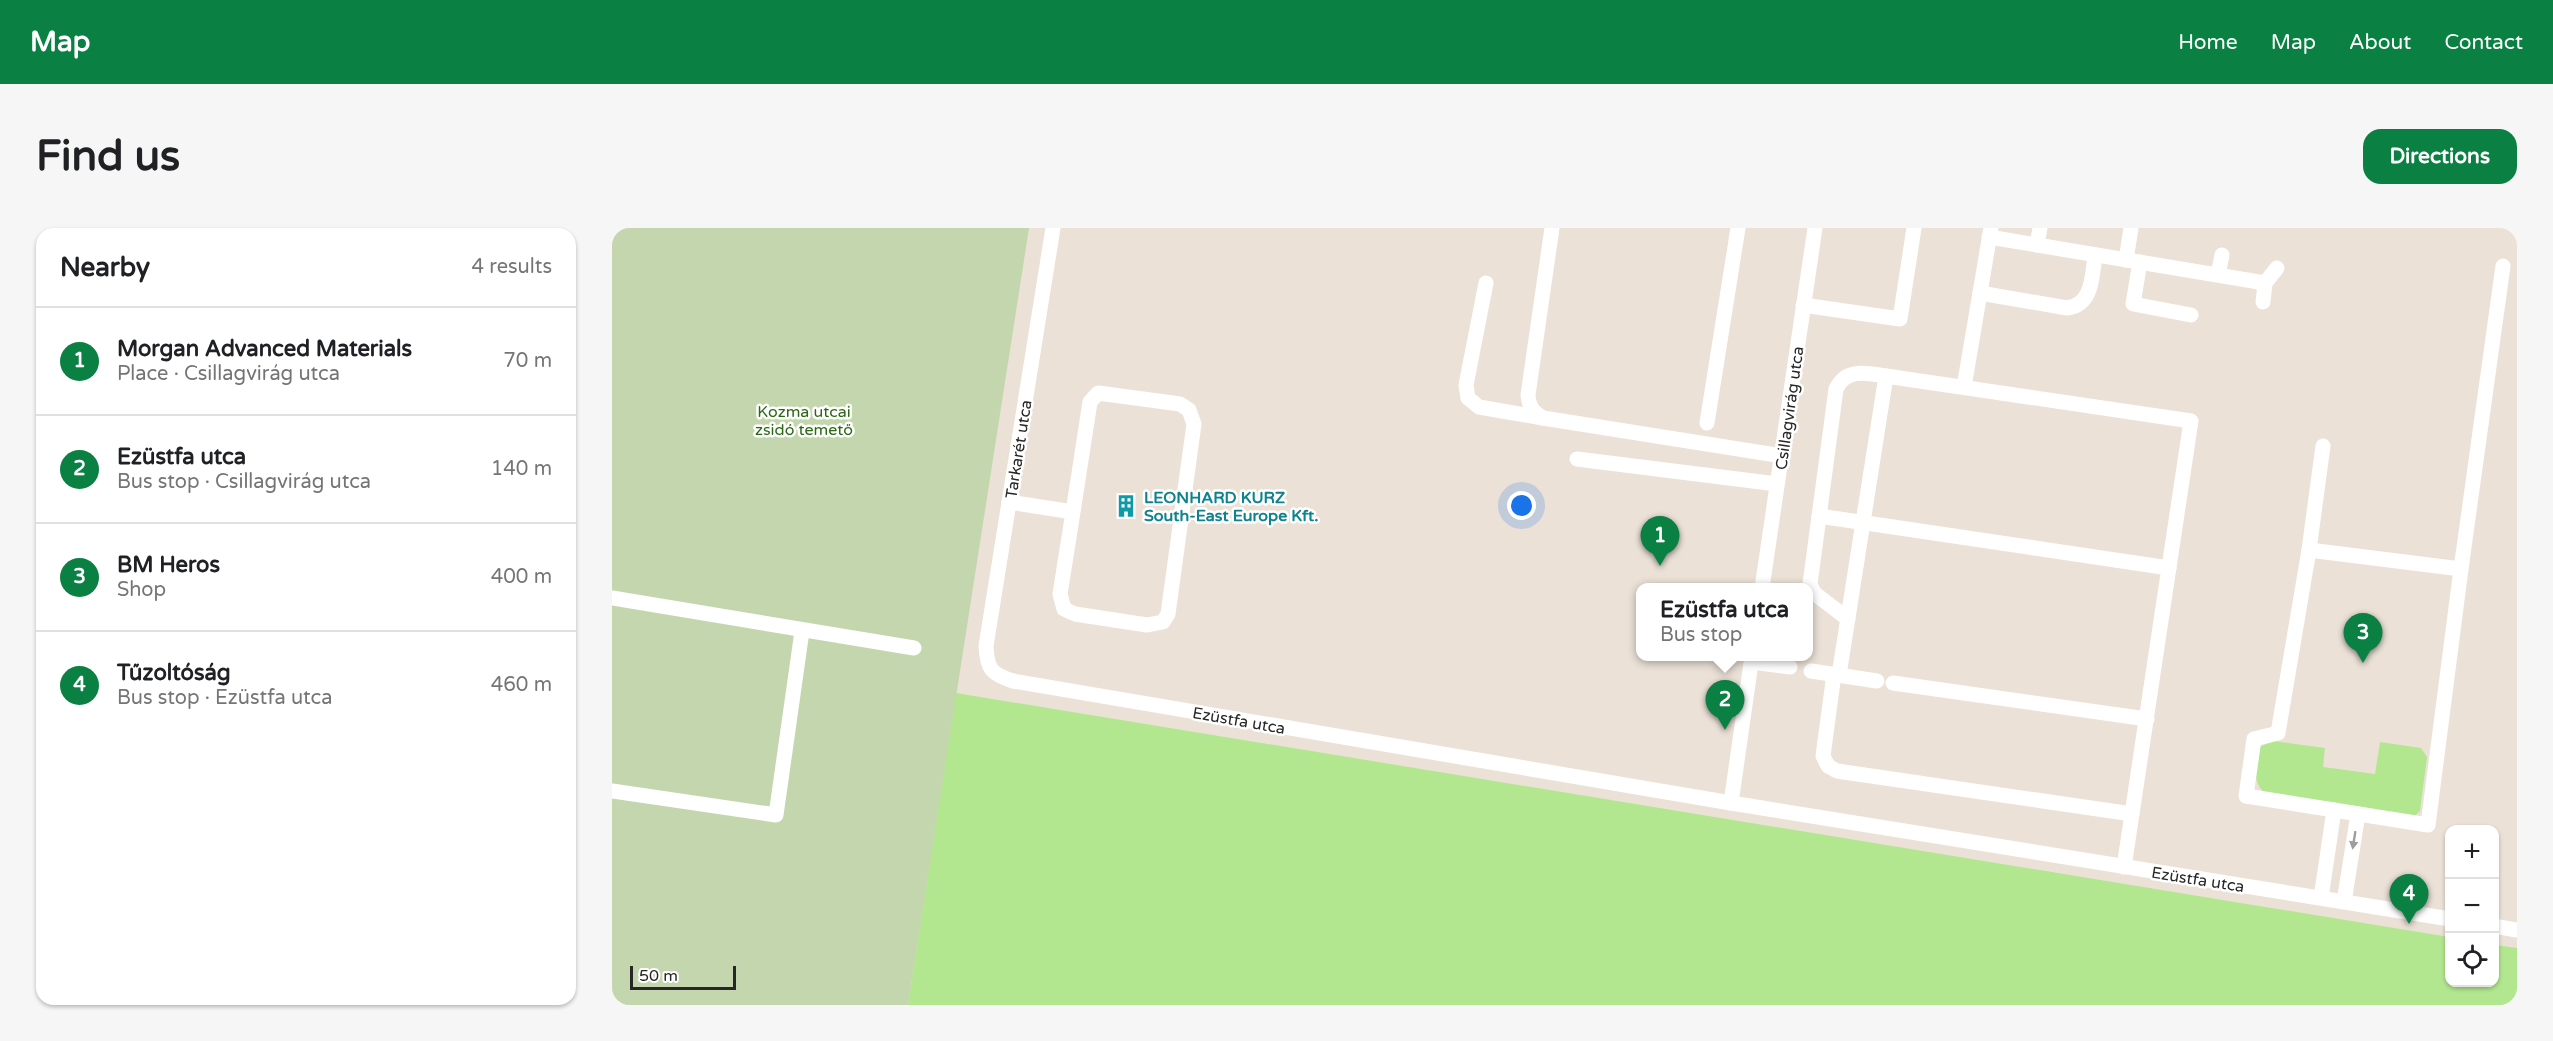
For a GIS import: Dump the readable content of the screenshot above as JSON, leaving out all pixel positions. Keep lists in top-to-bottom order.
{
  "streets": {
    "street": ["Csillagvirág utca", "Tarkarét utca", "Ezüstfa utca"]
  },
  "crossings": [
    ["Tarkarét utca", "Ezüstfa utca"]
  ],
  "parks": ["Kozma utcai zsidó temető"],
  "places": {
    "building": ["LEONHARD KURZ South-East Europe Kft."]
  },
  "scale_bar": "50 m",
  "page": {
    "header": "Map",
    "nav": [
      "Home",
      "Map",
      "About",
      "Contact"
    ],
    "buttons": "Directions",
    "title": "Find us",
    "heading": ["Nearby", "4 results"],
    "list": [
      {
        "mark": "1",
        "name": "Morgan Advanced Materials",
        "note": "Place · Csillagvirág utca",
        "value": "70 m"
      },
      {
        "mark": "2",
        "name": "Ezüstfa utca",
        "note": "Bus stop · Csillagvirág utca",
        "value": "140 m"
      },
      {
        "mark": "3",
        "name": "BM Heros",
        "note": "Shop",
        "value": "400 m"
      },
      {
        "mark": "4",
        "name": "Tűzoltóság",
        "note": "Bus stop · Ezüstfa utca",
        "value": "460 m"
      }
    ],
    "pins": [
      "1",
      "3",
      "2",
      "4"
    ],
    "popup": ["Ezüstfa utca", "Bus stop"],
    "map_buttons": ["+", "−"],
    "scale": "50 m"
  }
}
